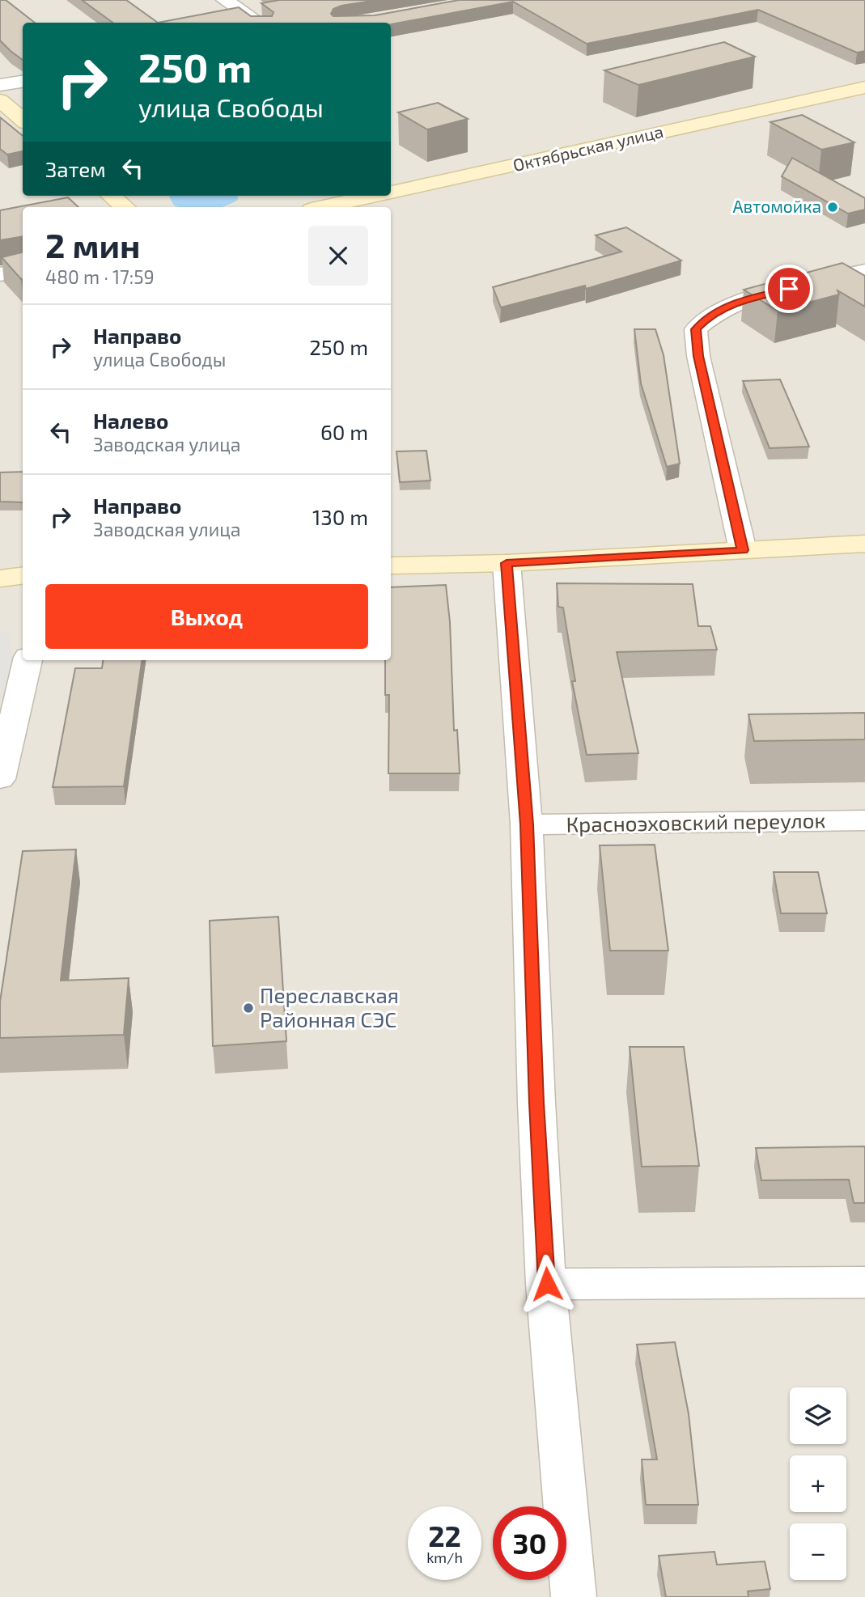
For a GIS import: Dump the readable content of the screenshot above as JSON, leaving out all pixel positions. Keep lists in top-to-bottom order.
{
  "streets": {
    "street": ["Октябрьская улица", "Красноэховский переулок"]
  },
  "places": ["Автомойка", "Переславская Районная СЭС"],
  "page": {
    "turn": ["250 m", "улица Свободы"],
    "then": "Затем",
    "heading": ["2 мин", "480 m · 17:59"],
    "list": [
      {
        "name": "Направо",
        "note": "улица Свободы",
        "value": "250 m"
      },
      {
        "name": "Налево",
        "note": "Заводская улица",
        "value": "60 m"
      },
      {
        "name": "Направо",
        "note": "Заводская улица",
        "value": "130 m"
      }
    ],
    "buttons": "Выход",
    "map_buttons": ["+", "−"],
    "speed": "22 km/h",
    "limit": "30"
  }
}
